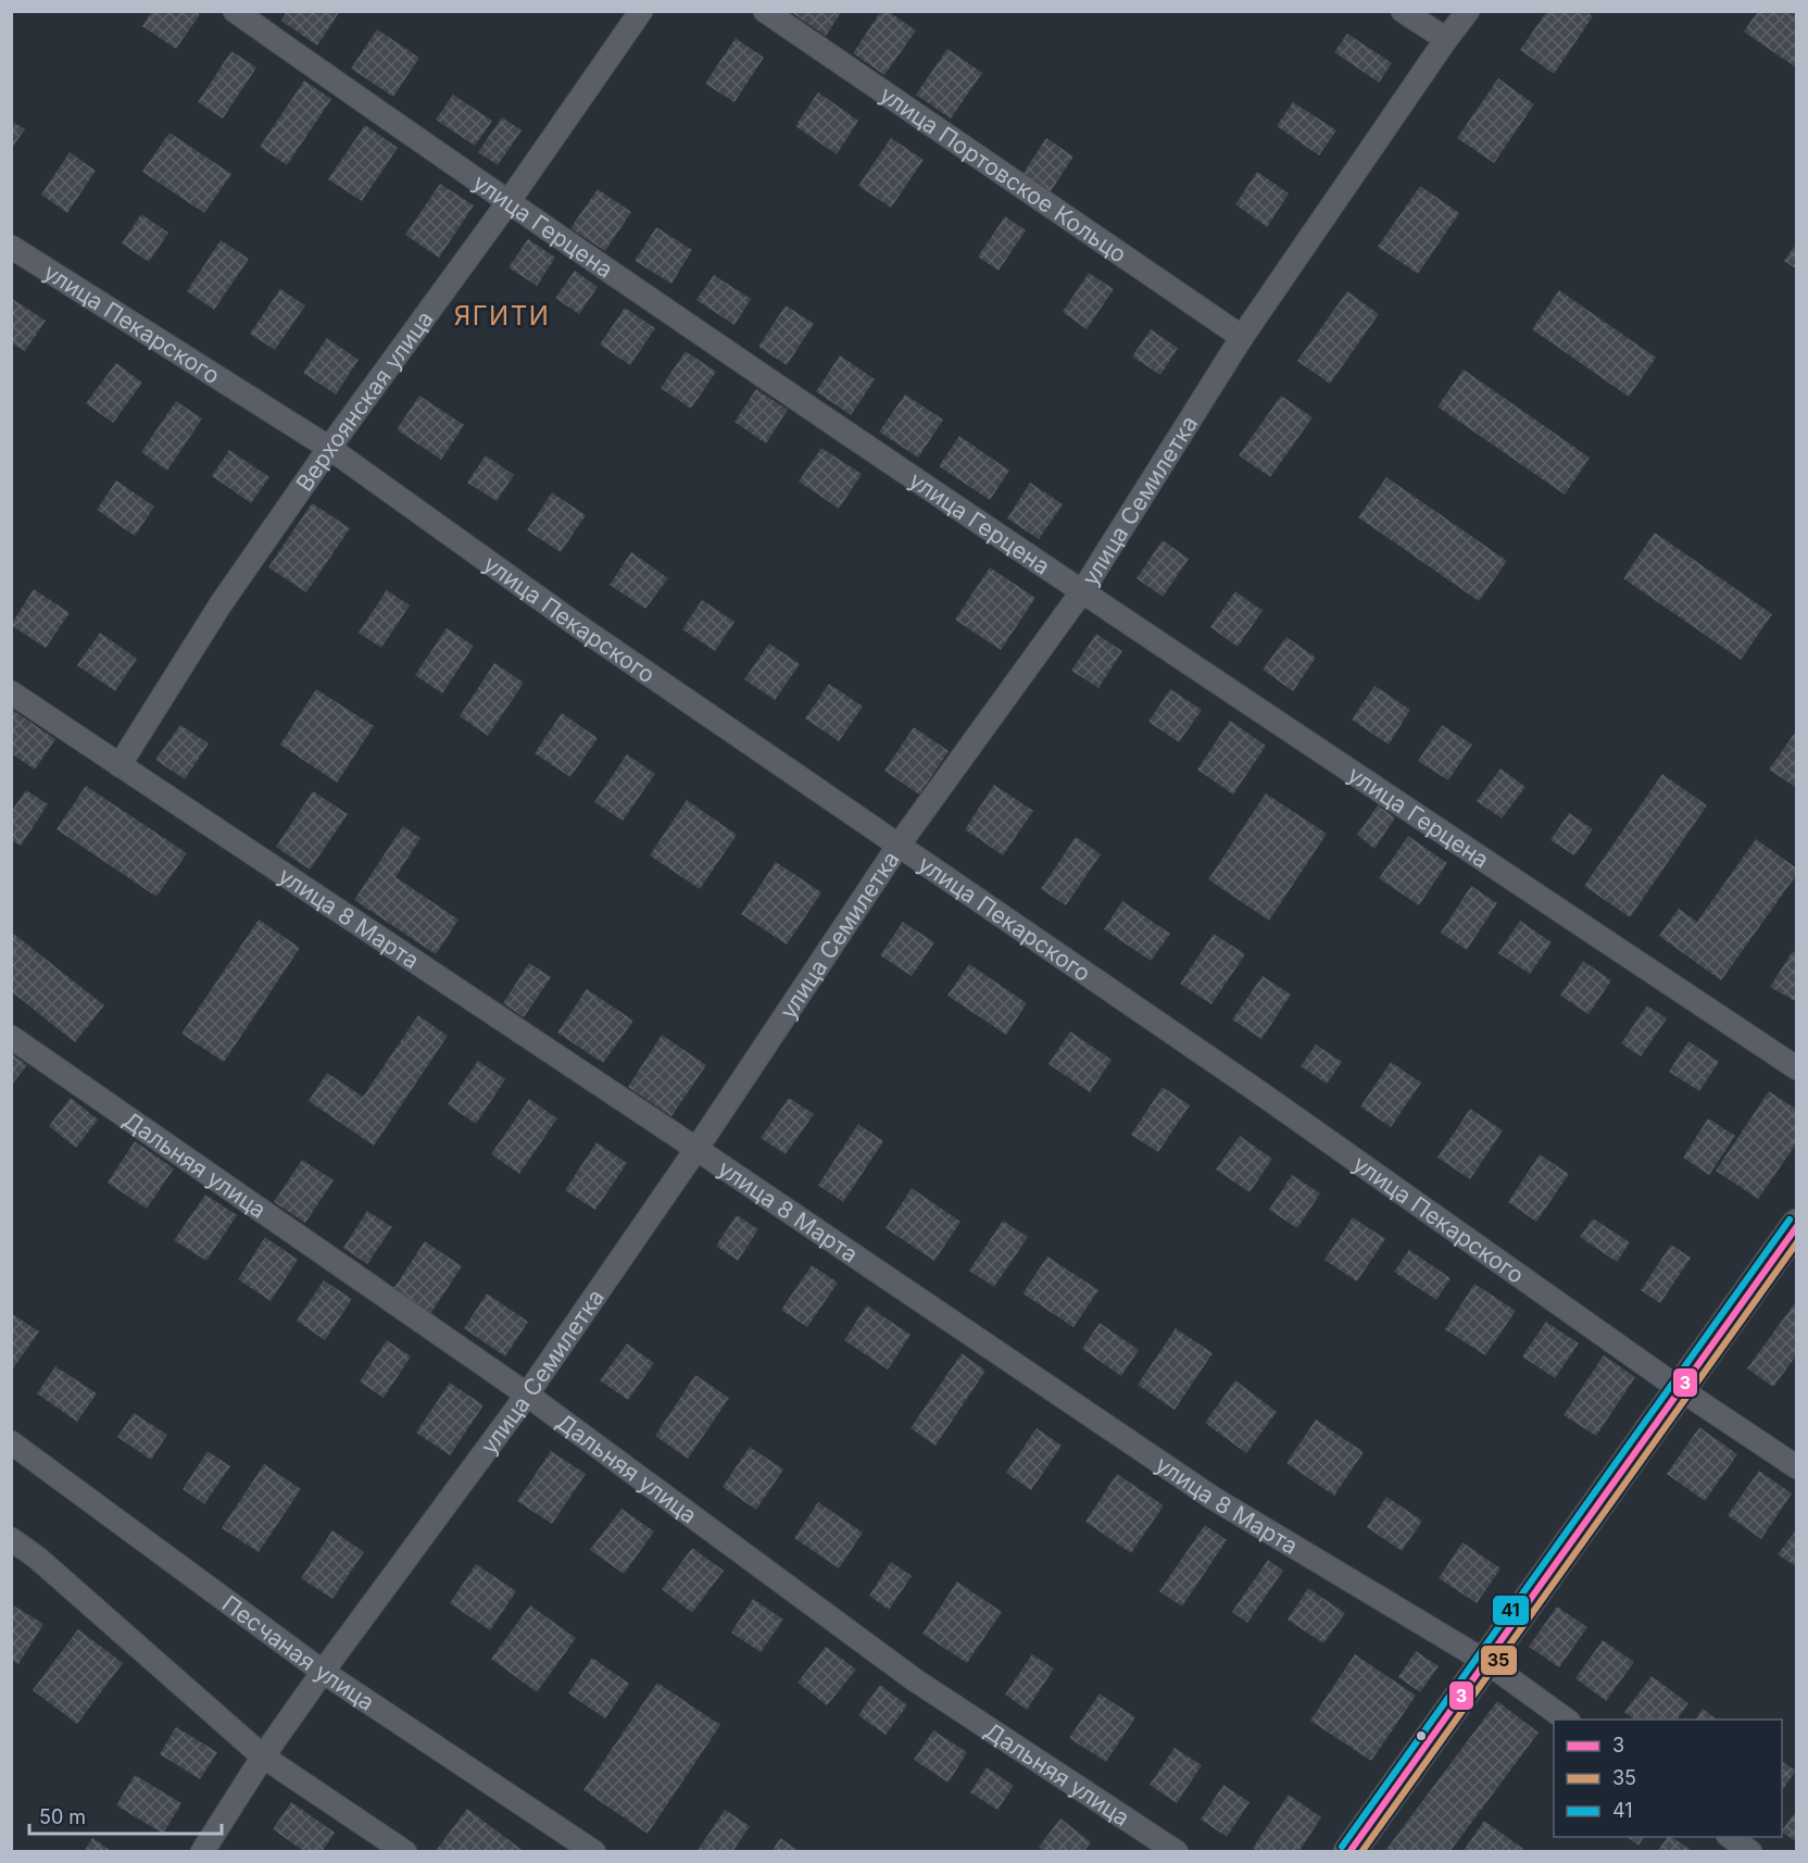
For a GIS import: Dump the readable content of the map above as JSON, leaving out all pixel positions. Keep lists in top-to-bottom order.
{
  "streets": {
    "street": [
      "улица Портовское Кольцо",
      "улица Герцена",
      "улица Пекарского",
      "Верхоянская улица",
      "улица Семилетка",
      "улица 8 Марта",
      "Дальняя улица",
      "Песчаная улица"
    ]
  },
  "crossings": [
    ["улица Портовское Кольцо", "улица Семилетка"],
    ["улица Герцена", "Верхоянская улица"],
    ["улица Герцена", "улица Семилетка"],
    ["улица Пекарского", "Верхоянская улица"],
    ["улица Пекарского", "улица Семилетка"],
    ["Верхоянская улица", "улица 8 Марта"],
    ["улица Семилетка", "улица 8 Марта"],
    ["улица Семилетка", "Дальняя улица"],
    ["улица Семилетка", "Песчаная улица"]
  ],
  "districts": ["ЯГИТИ"],
  "lines": ["transit line 41", "transit line 3", "transit line 35"],
  "legend": ["3", "35", "41"],
  "scale_bar": "50 m"
}
